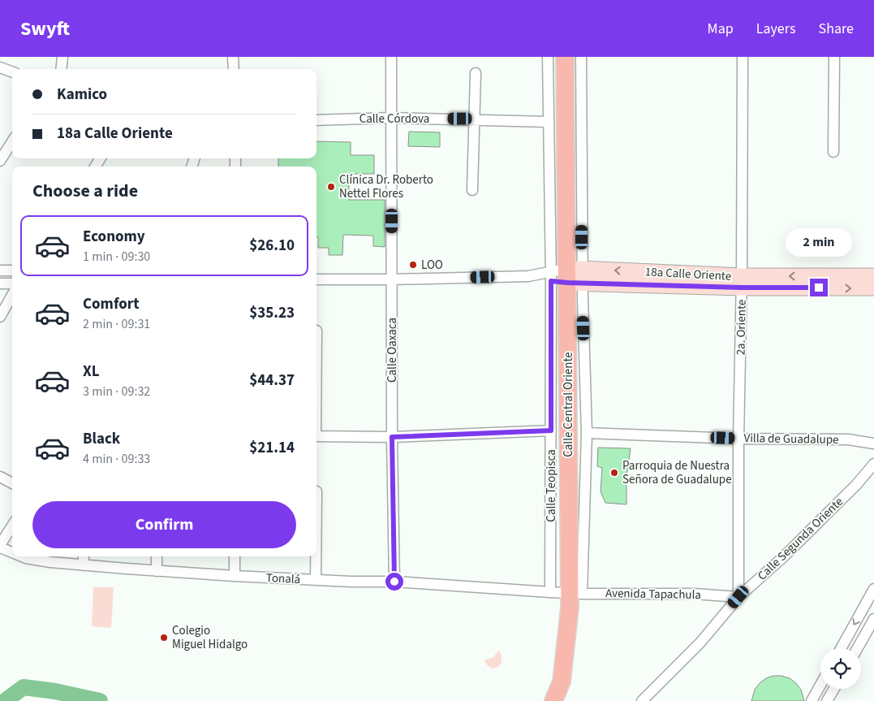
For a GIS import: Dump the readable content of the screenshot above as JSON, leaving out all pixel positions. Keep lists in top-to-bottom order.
{
  "streets": {
    "main road": ["18a Calle Oriente", "Calle Central Oriente"],
    "street": [
      "Calle Córdova",
      "2a. Oriente",
      "Calle Oaxaca",
      "Villa de Guadalupe",
      "Calle Teopisca",
      "Calle Segunda Oriente",
      "Tonalá",
      "Avenida Tapachula"
    ]
  },
  "crossings": [
    ["Calle Córdova", "Calle Oaxaca"],
    ["18a Calle Oriente", "2a. Oriente"],
    ["18a Calle Oriente", "Calle Central Oriente"],
    ["18a Calle Oriente", "Calle Teopisca"],
    ["2a. Oriente", "Villa de Guadalupe"],
    ["2a. Oriente", "Calle Segunda Oriente"],
    ["2a. Oriente", "Avenida Tapachula"],
    ["Calle Oaxaca", "Tonalá"],
    ["Calle Central Oriente", "Calle Teopisca"],
    ["Calle Central Oriente", "Tonalá"],
    ["Calle Central Oriente", "Avenida Tapachula"],
    ["Calle Teopisca", "Tonalá"],
    ["Calle Segunda Oriente", "Avenida Tapachula"],
    ["Tonalá", "Avenida Tapachula"]
  ],
  "places": [
    "Clínica Dr. Roberto Nettel Flores",
    "LOO",
    "Parroquia de Nuestra Señora de Guadalupe",
    "Colegio Miguel Hidalgo"
  ],
  "page": {
    "header": "Swyft",
    "nav": ["Map", "Layers", "Share"],
    "banner": ["Kamico", "18a Calle Oriente"],
    "heading": "Choose a ride",
    "list": [
      {
        "name": "Economy",
        "note": "1 min · 09:30",
        "value": "$26.10"
      },
      {
        "name": "Comfort",
        "note": "2 min · 09:31",
        "value": "$35.23"
      },
      {
        "name": "XL",
        "note": "3 min · 09:32",
        "value": "$44.37"
      },
      {
        "name": "Black",
        "note": "4 min · 09:33",
        "value": "$21.14"
      }
    ],
    "bubble": "2 min",
    "buttons": "Confirm"
  }
}
